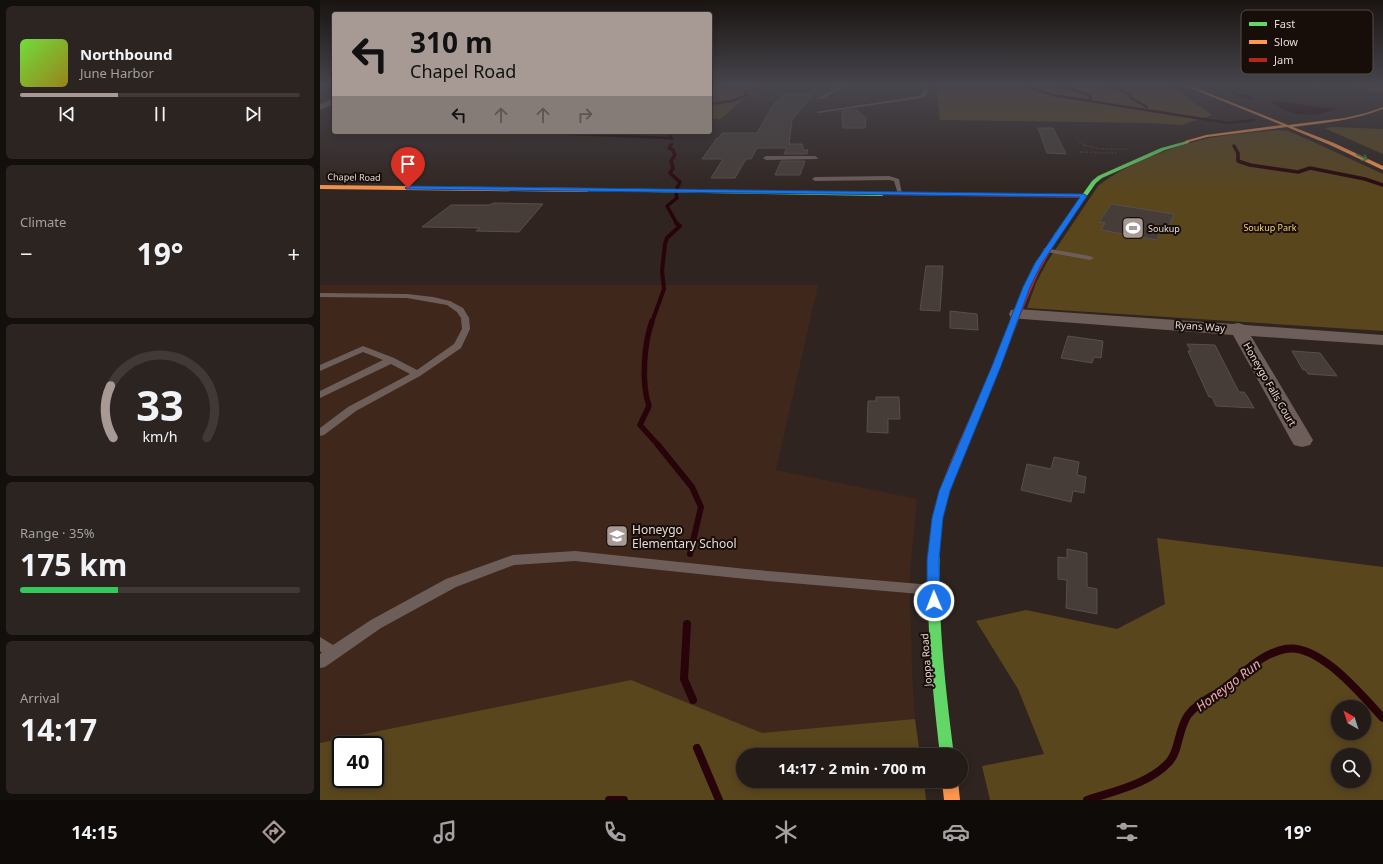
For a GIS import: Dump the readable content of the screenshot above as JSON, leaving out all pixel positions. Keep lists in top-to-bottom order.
{
  "streets": {
    "street": [
      "Chapel Road",
      "Ryans Way",
      "Honeygo Falls Court",
      "Joppa Road"
    ]
  },
  "crossings": [
    ["Chapel Road", "Joppa Road"],
    ["Ryans Way", "Honeygo Falls Court"],
    ["Ryans Way", "Joppa Road"]
  ],
  "water": ["Honeygo Run"],
  "parks": ["Soukup Park"],
  "places": {
    "sports": ["Soukup"],
    "school or university": ["Honeygo Elementary School"]
  },
  "legend": ["Fast", "Slow", "Jam"],
  "north": "top left",
  "page": {
    "turn": ["310 m", "Chapel Road"],
    "song": ["Northbound", "June Harbor"],
    "tile": [
      "Climate",
      ["Range · 35%", "175 km"],
      ["Arrival", "14:17"]
    ],
    "heat": ["−", "19°", "+"],
    "limit": "40",
    "trip": "14:17 · 2 min · 700 m",
    "tabs": ["14:15", "19°"],
    "gauge": ["33", "km/h"]
  }
}
